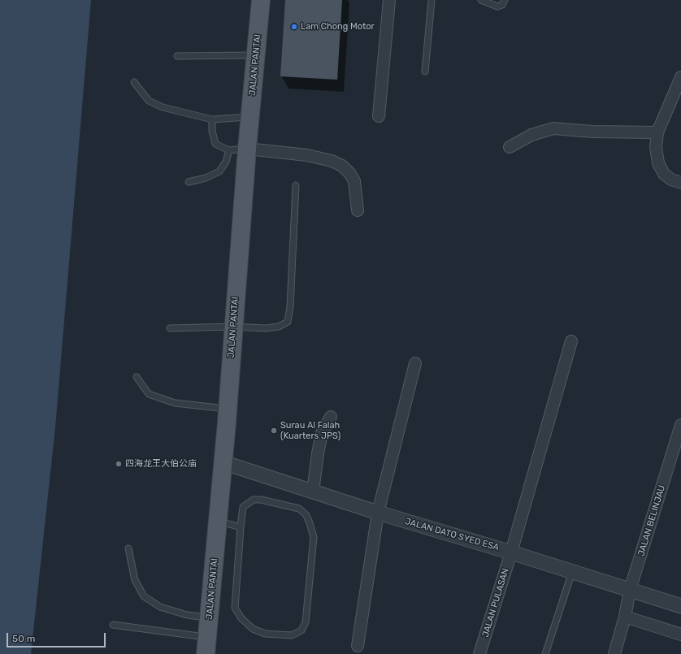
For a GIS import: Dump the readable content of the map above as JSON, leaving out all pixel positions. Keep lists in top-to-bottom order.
{
  "streets": {
    "main road": ["JALAN PANTAI"],
    "street": ["JALAN BELINJAU", "JALAN DATO SYED ESA", "JALAN PULASAN"]
  },
  "crossings": [
    ["JALAN PANTAI", "JALAN DATO SYED ESA"],
    ["JALAN BELINJAU", "JALAN DATO SYED ESA"],
    ["JALAN DATO SYED ESA", "JALAN PULASAN"]
  ],
  "places": ["Lam Chong Motor", "Surau Al Falah (Kuarters JPS)", "四海龙王大伯公庙"],
  "scale_bar": "50 m"
}
